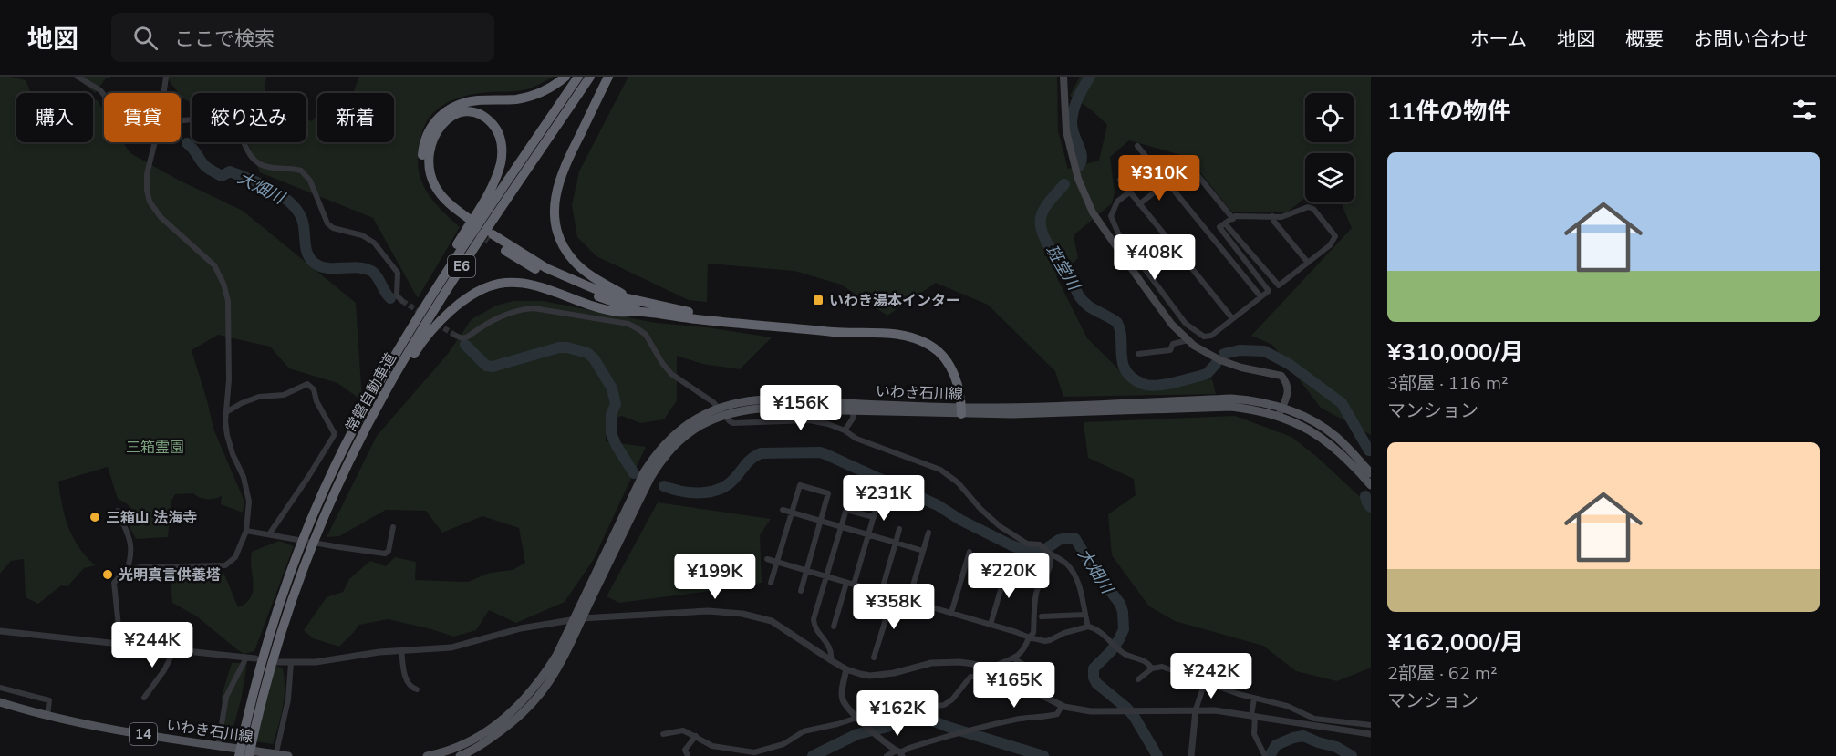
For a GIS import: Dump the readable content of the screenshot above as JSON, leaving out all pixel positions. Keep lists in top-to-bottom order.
{
  "streets": {
    "highway": ["E6", "常磐自動車道"],
    "main road": ["いわき石川線", "14"]
  },
  "water": ["大畑川", "斑堂川"],
  "parks": ["三箱霊園"],
  "places": {
    "transit": ["いわき湯本インター"],
    "other": ["三箱山 法海寺", "光明真言供養塔"]
  },
  "page": {
    "header": "地図",
    "search": "ここで検索",
    "nav": [
      "ホーム",
      "地図",
      "概要",
      "お問い合わせ"
    ],
    "heading": "11件の物件",
    "chip": [
      "購入",
      "賃貸",
      "絞り込み",
      "新着"
    ],
    "list": [
      {
        "name": "¥310,000/月",
        "note": "3部屋 · 116 m² · マンション"
      },
      {
        "name": "¥162,000/月",
        "note": "2部屋 · 62 m² · マンション"
      }
    ],
    "price": [
      "¥310K",
      "¥408K",
      "¥156K",
      "¥231K",
      "¥220K",
      "¥199K",
      "¥358K",
      "¥244K",
      "¥242K",
      "¥165K",
      "¥162K"
    ]
  }
}
